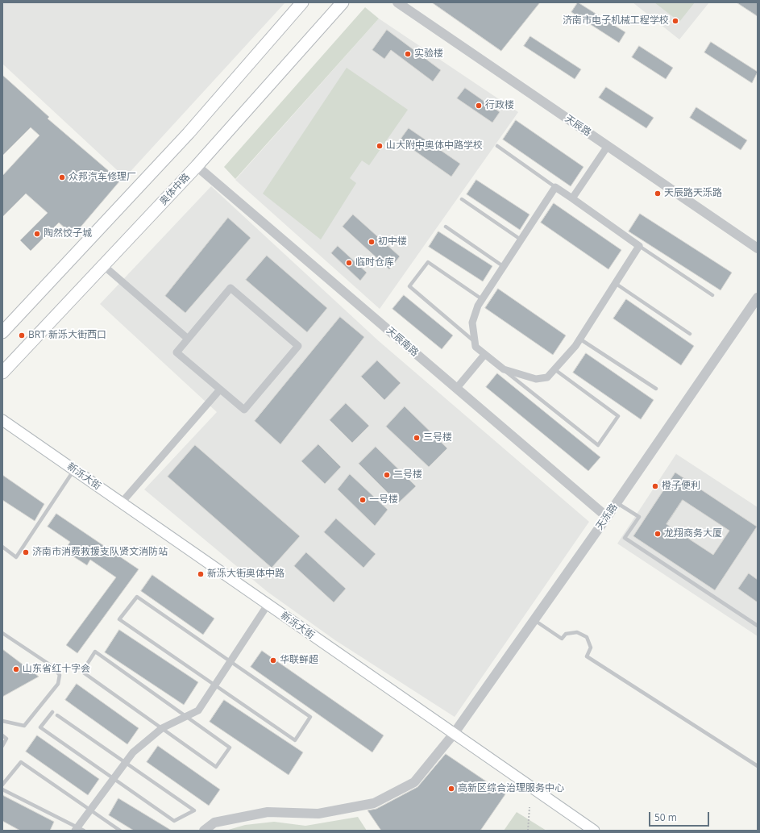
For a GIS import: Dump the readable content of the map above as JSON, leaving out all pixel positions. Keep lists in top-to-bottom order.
{
  "streets": {
    "main road": ["奥体中路", "新泺大街"],
    "street": ["天辰路", "天辰南路", "天泺路"]
  },
  "crossings": [
    ["奥体中路", "天辰南路"],
    ["天辰南路", "天泺路"],
    ["新泺大街", "天泺路"]
  ],
  "places": [
    "济南市电子机械工程学校",
    "实验楼",
    "行政楼",
    "山大附中奥体中路学校",
    "众邦汽车修理厂",
    "天辰路天泺路",
    "陶然饺子城",
    "初中楼",
    "临时仓库",
    "BRT 新泺大街西口",
    "三号楼",
    "二号楼",
    "橙子便利",
    "一号楼",
    "龙翔商务大厦",
    "济南市消费救援支队贤文消防站",
    "新泺大街奥体中路",
    "华联鲜超",
    "山东省红十字会",
    "高新区综合治理服务中心"
  ],
  "scale_bar": "50 m"
}
